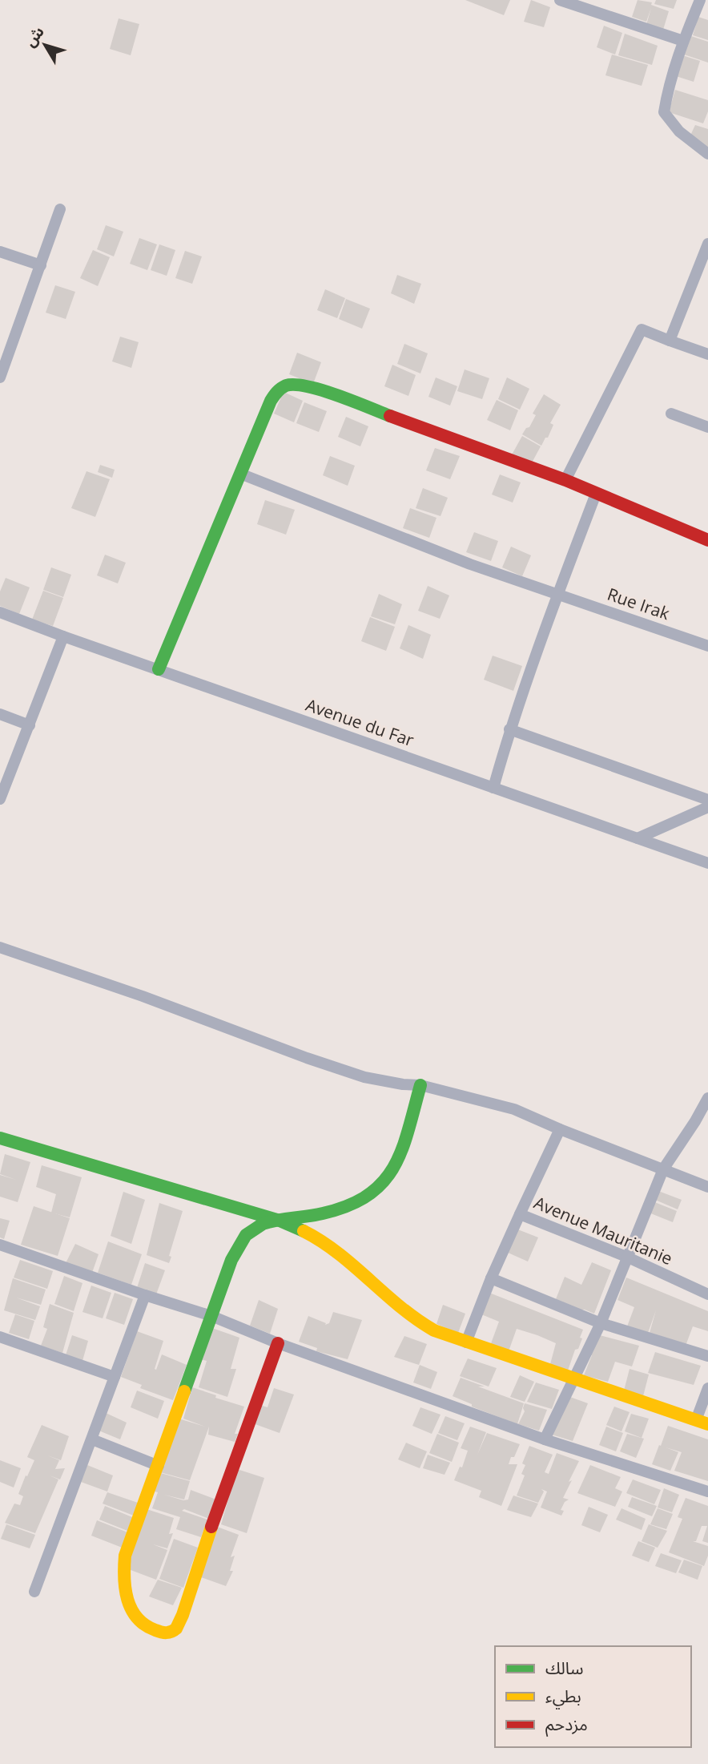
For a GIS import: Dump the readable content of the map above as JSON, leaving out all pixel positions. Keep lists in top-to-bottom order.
{
  "streets": {
    "street": ["Rue Irak", "Avenue du Far", "Avenue Mauritanie"]
  },
  "legend": ["سالك", "بطيء", "مزدحم"],
  "north": "top left"
}
